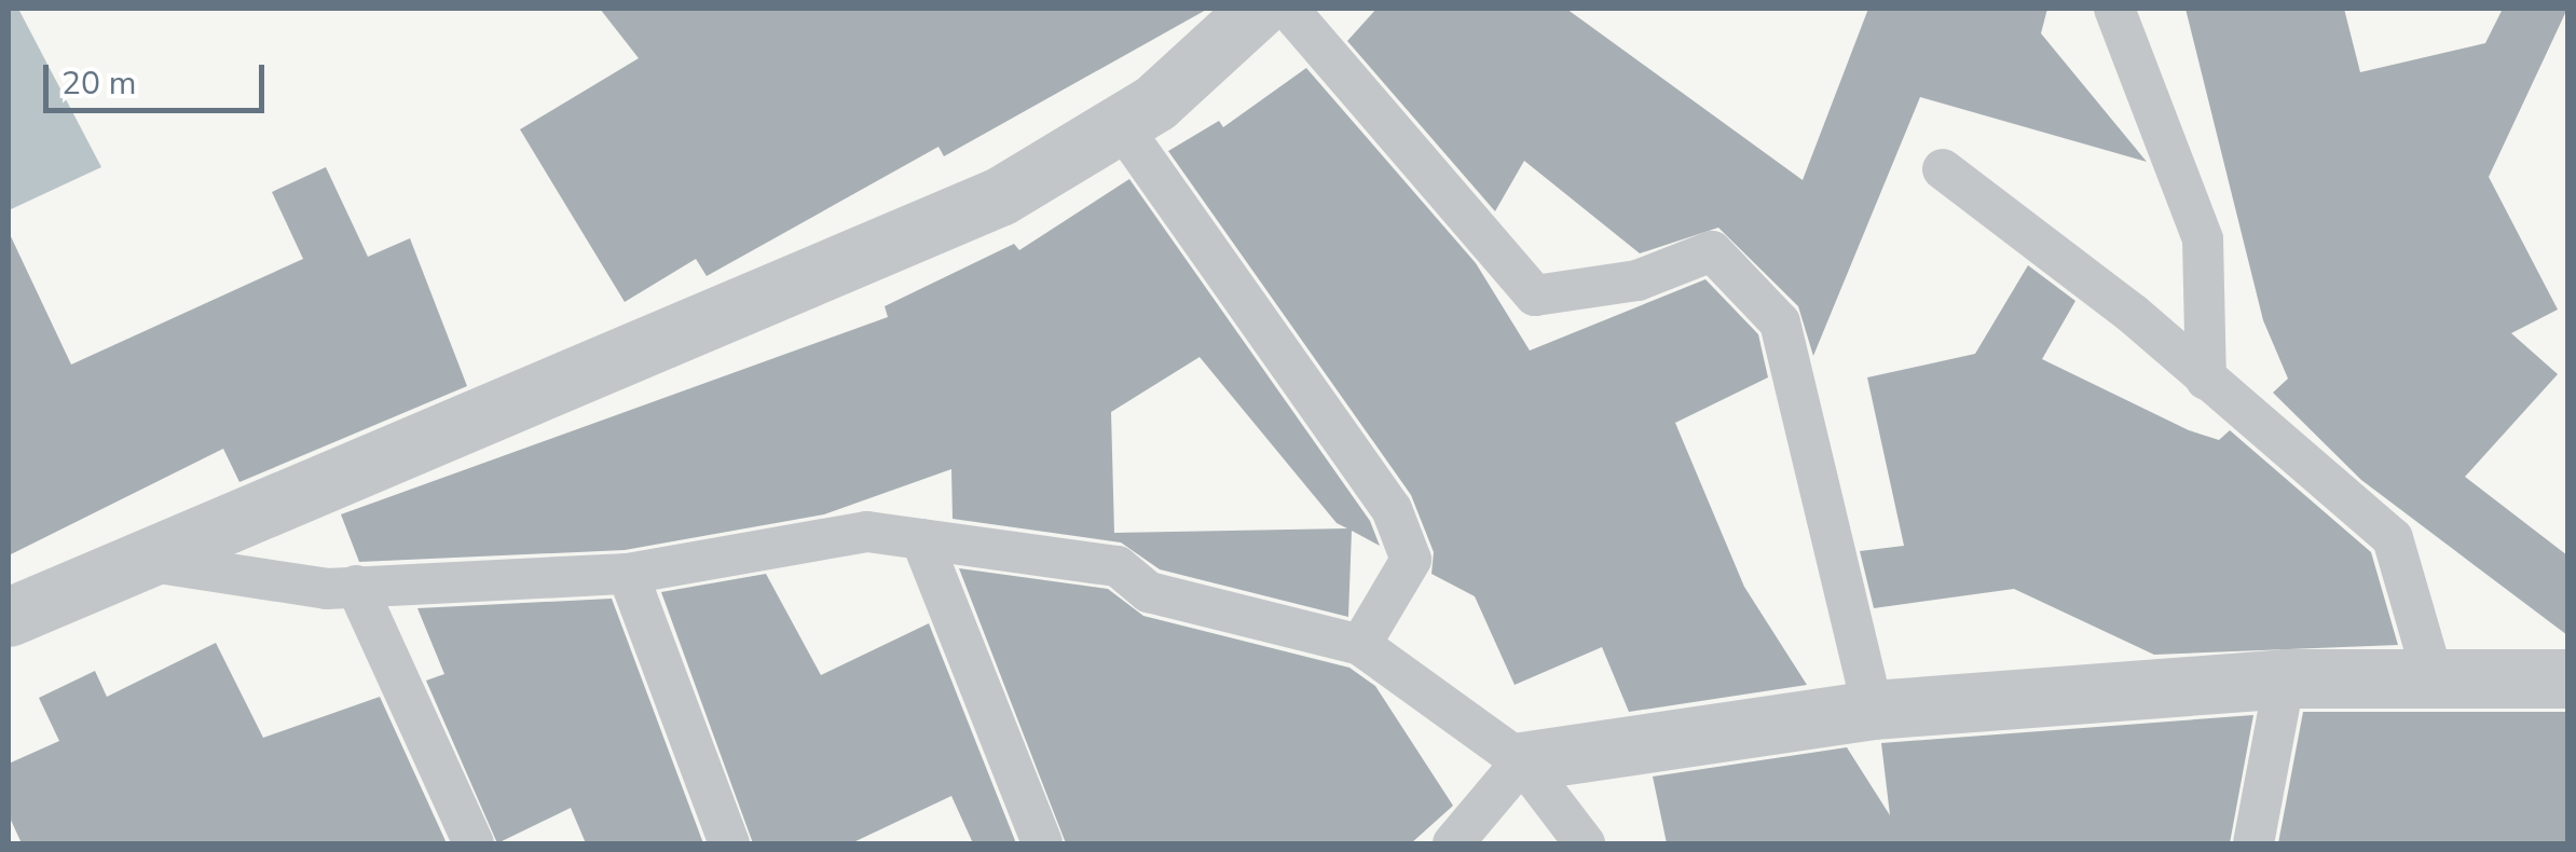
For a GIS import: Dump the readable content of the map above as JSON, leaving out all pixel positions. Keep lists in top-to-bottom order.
{
  "scale_bar": "20 m"
}
